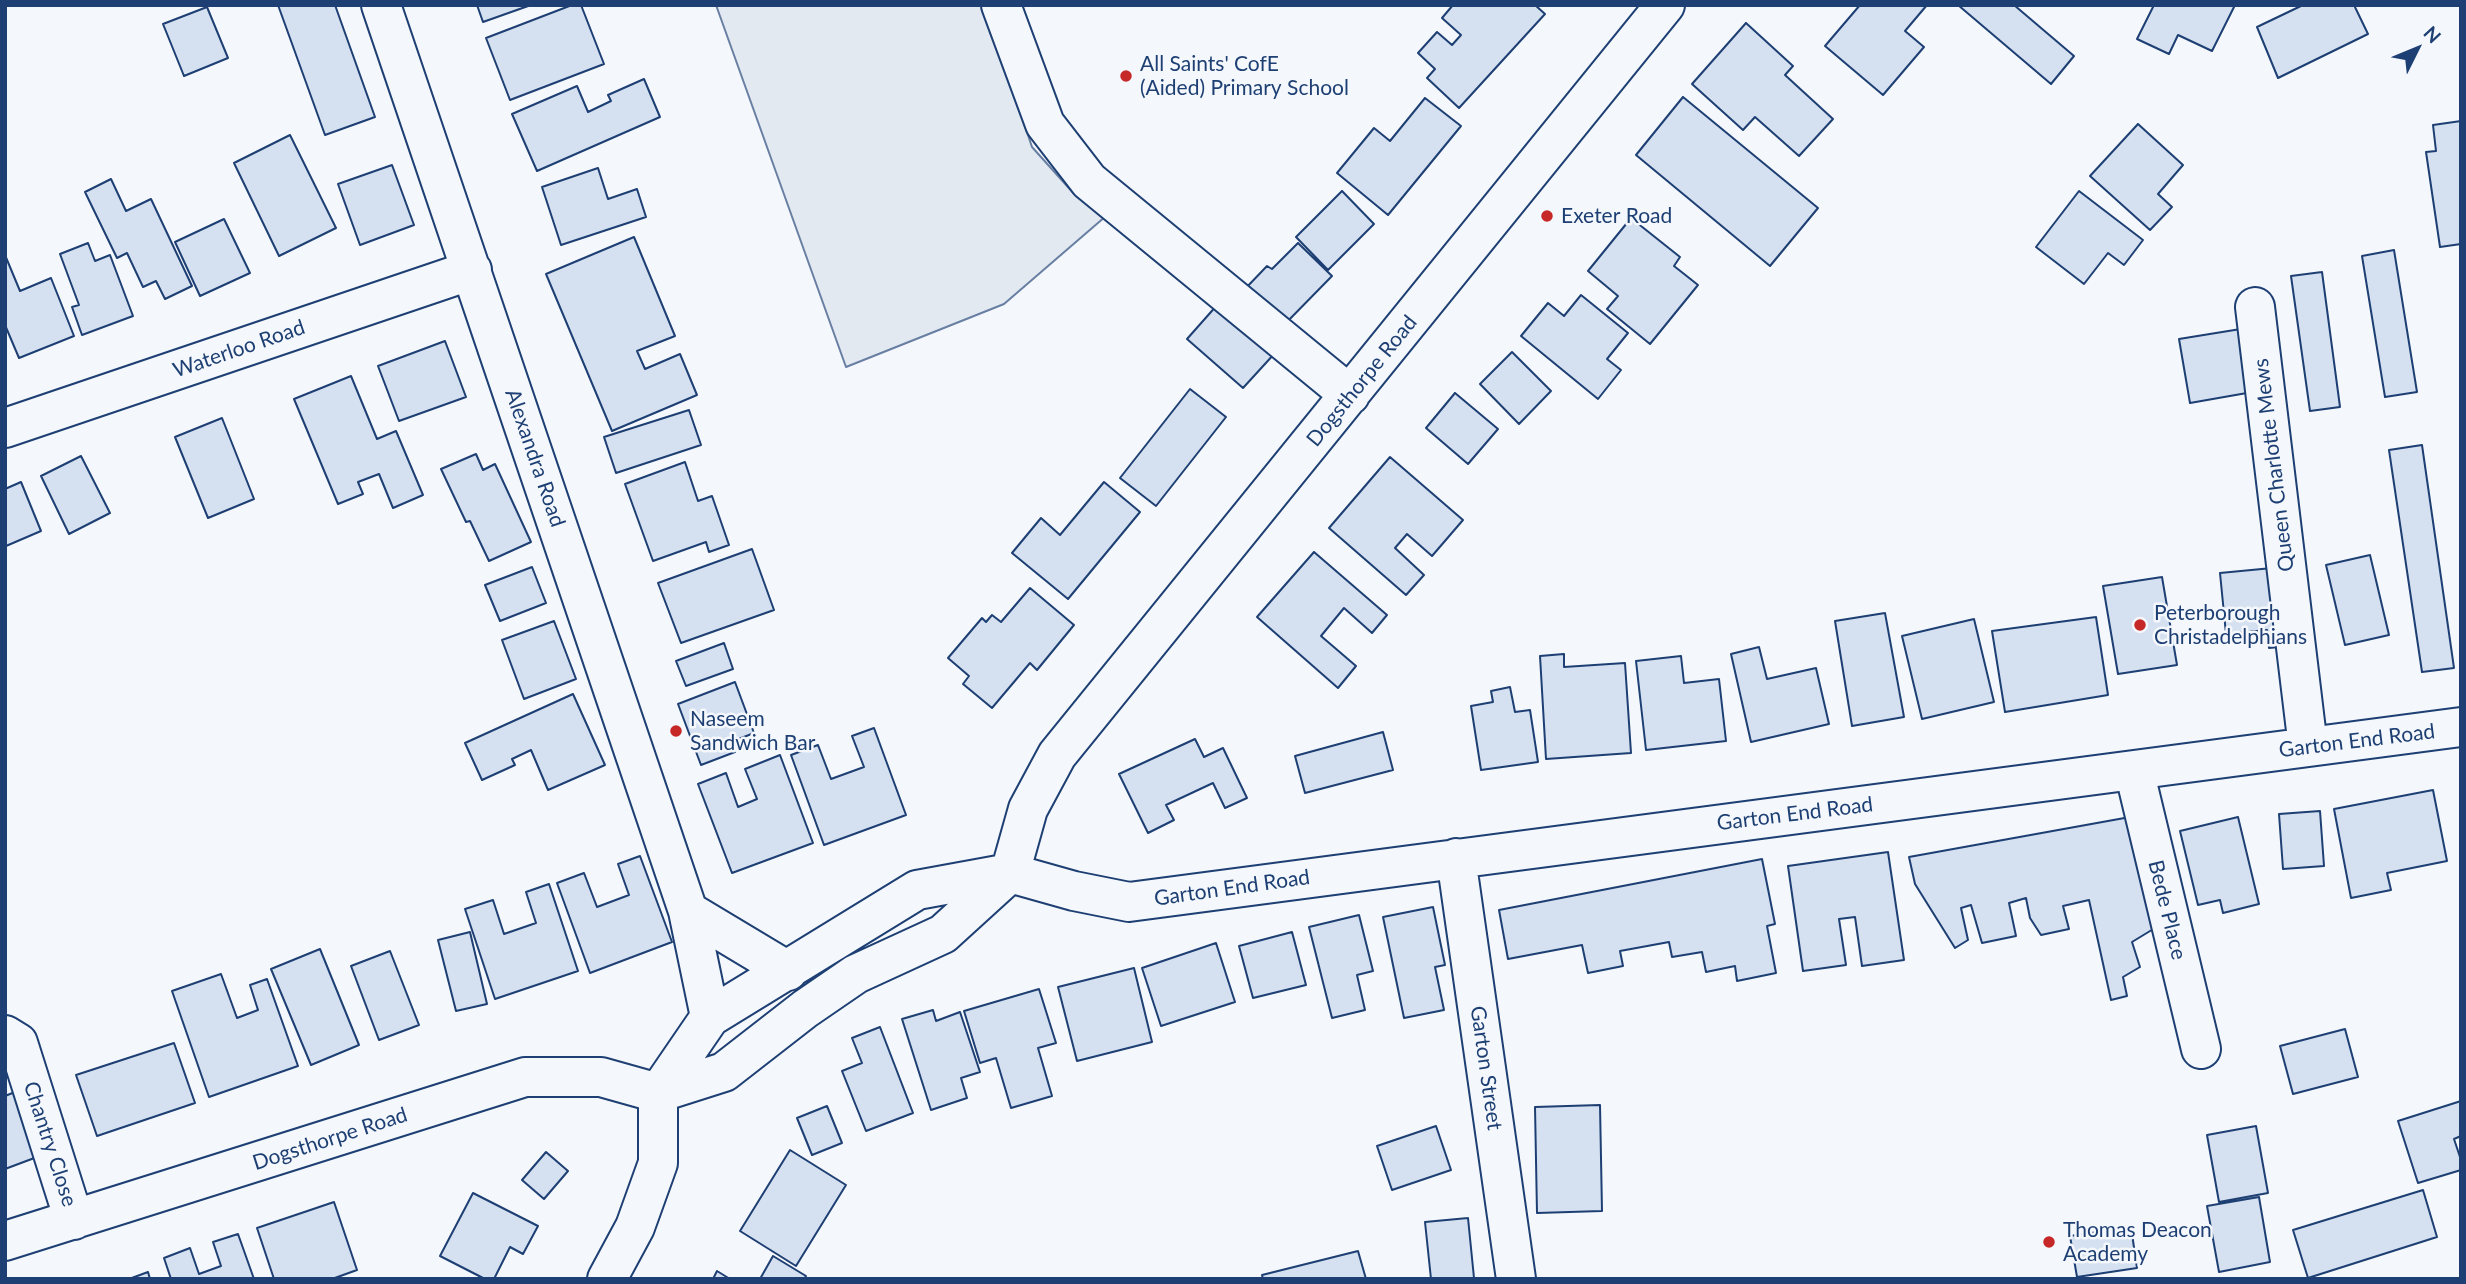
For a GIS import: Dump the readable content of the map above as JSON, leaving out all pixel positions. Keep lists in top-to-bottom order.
{
  "streets": {
    "street": [
      "Waterloo Road",
      "Dogsthorpe Road",
      "Alexandra Road",
      "Queen Charlotte Mews",
      "Garton End Road",
      "Bede Place",
      "Garton Street",
      "Chantry Close"
    ]
  },
  "crossings": [
    ["Waterloo Road", "Alexandra Road"],
    ["Dogsthorpe Road", "Garton End Road"],
    ["Dogsthorpe Road", "Chantry Close"],
    ["Queen Charlotte Mews", "Garton End Road"],
    ["Garton End Road", "Bede Place"],
    ["Garton End Road", "Garton Street"]
  ],
  "places": [
    "All Saints' CofE (Aided) Primary School",
    "Exeter Road",
    "Peterborough Christadelphians",
    "Naseem Sandwich Bar",
    "Thomas Deacon Academy"
  ],
  "north": "top right"
}
